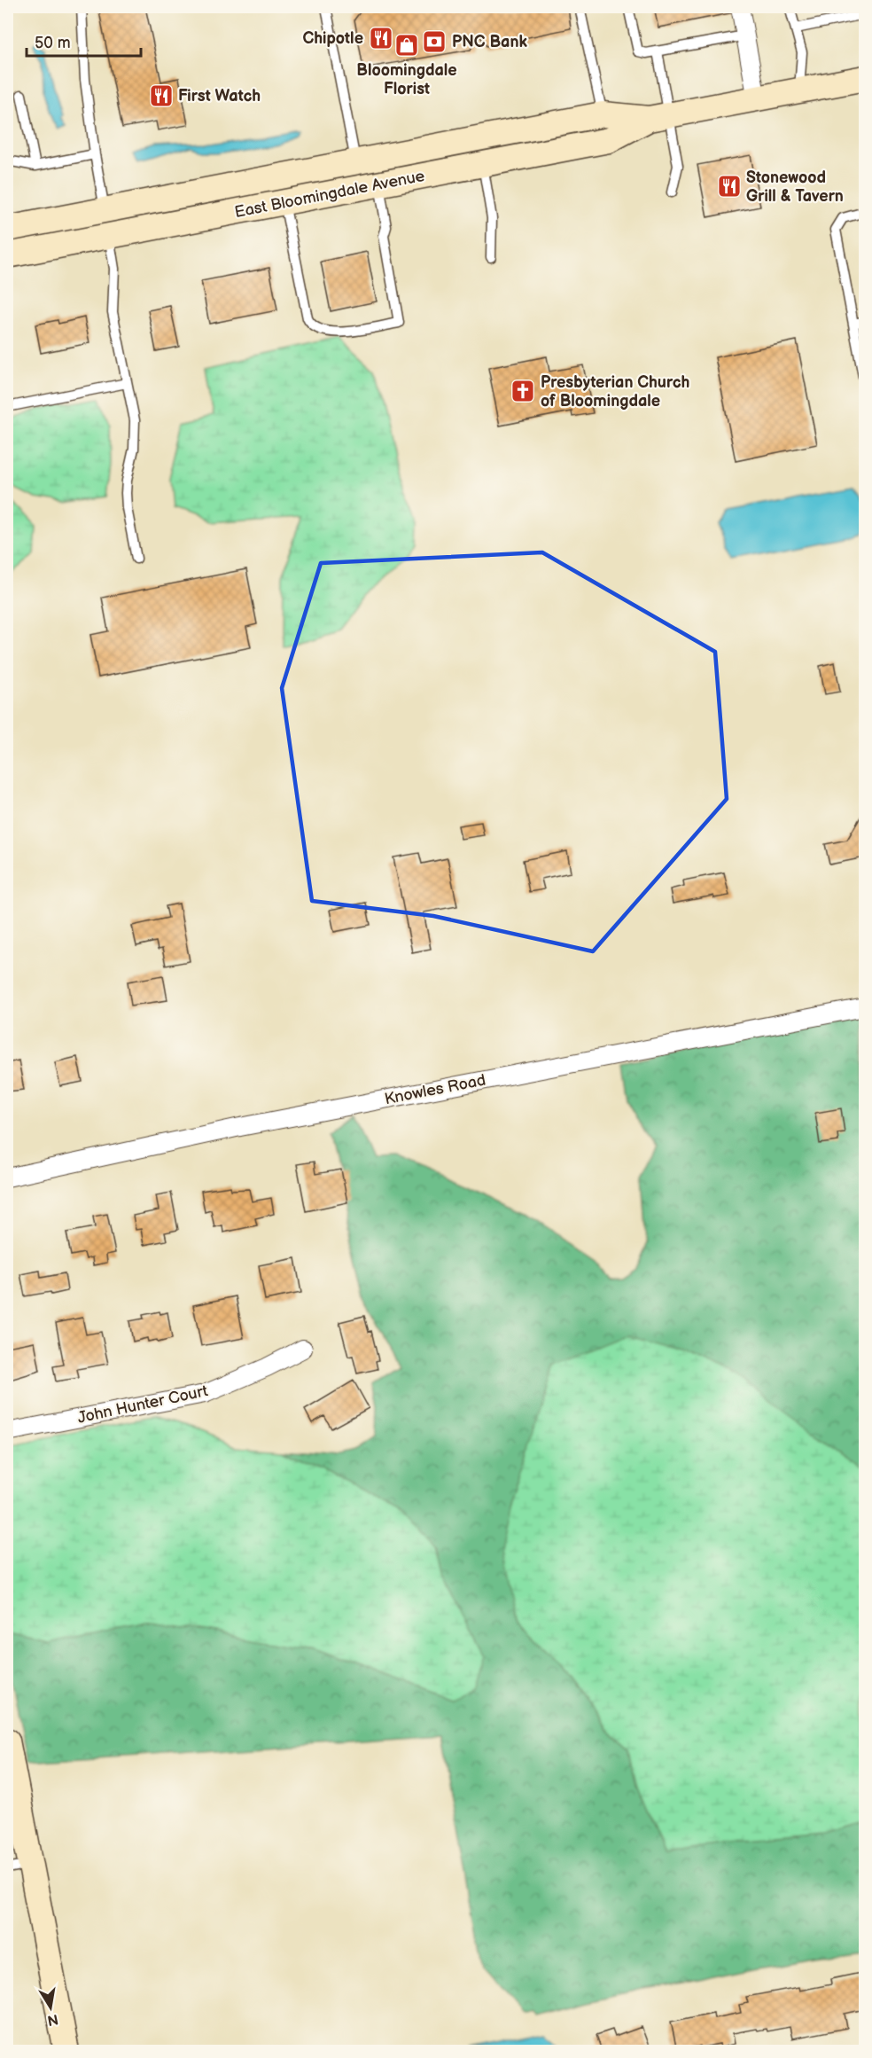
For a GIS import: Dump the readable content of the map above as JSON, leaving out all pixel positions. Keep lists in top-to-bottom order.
{
  "streets": {
    "main road": ["East Bloomingdale Avenue"],
    "street": ["Knowles Road", "John Hunter Court"]
  },
  "places": {
    "restaurant": ["Chipotle", "First Watch", "Stonewood Grill & Tavern"],
    "bank": ["PNC Bank"],
    "shop": ["Bloomingdale Florist"],
    "church": ["Presbyterian Church of Bloomingdale"]
  },
  "scale_bar": "50 m",
  "north": "bottom"
}
